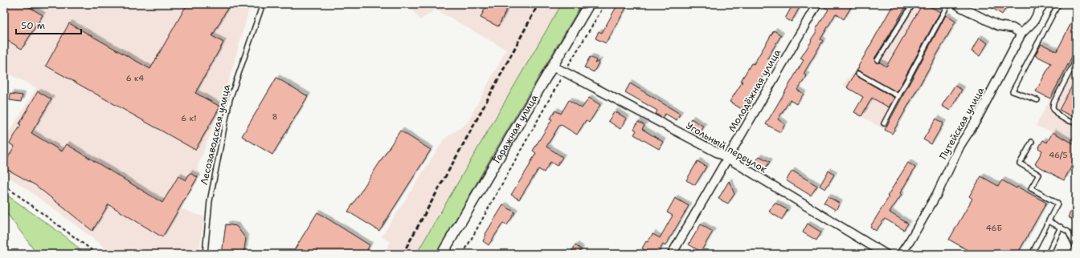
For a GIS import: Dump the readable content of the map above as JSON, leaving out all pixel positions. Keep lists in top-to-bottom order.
{
  "streets": {
    "street": [
      "Молодёжная улица",
      "Путейская улица",
      "Гаражная улица",
      "Угольный переулок"
    ],
    "lane": ["Лесозаводская улица"]
  },
  "crossings": [
    ["Молодёжная улица", "Угольный переулок"],
    ["Гаражная улица", "Угольный переулок"]
  ],
  "house_numbers": [
    "6 к4",
    "8",
    "6 к1",
    "46/5",
    "46Б"
  ],
  "scale_bar": "50 m"
}
